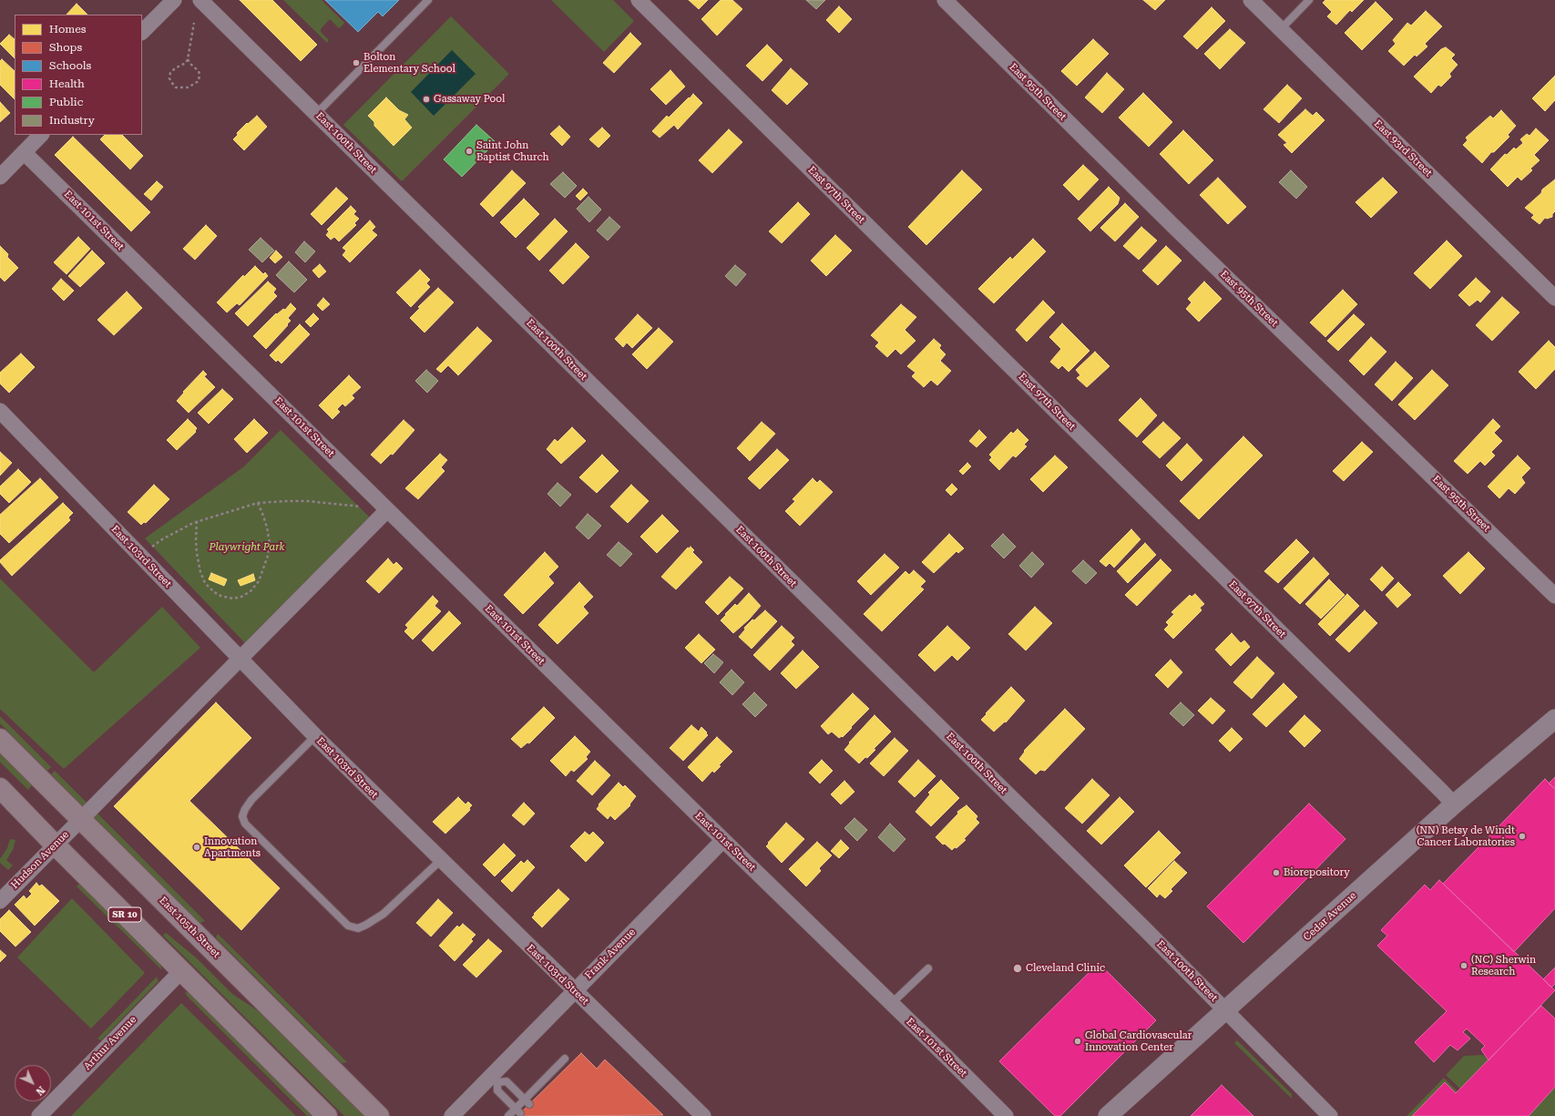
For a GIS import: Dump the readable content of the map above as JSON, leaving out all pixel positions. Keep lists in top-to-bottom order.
{
  "streets": {
    "main road": ["SR 10", "East 105th Street"],
    "street": [
      "East 95th Street",
      "East 100th Street",
      "East 93rd Street",
      "East 97th Street",
      "East 101st Street",
      "East 103rd Street",
      "Hudson Avenue",
      "Cedar Avenue",
      "Frank Avenue",
      "Arthur Avenue"
    ]
  },
  "crossings": [
    ["East 100th Street", "Cedar Avenue"],
    ["East 97th Street", "Cedar Avenue"],
    ["East 101st Street", "Hudson Avenue"],
    ["East 101st Street", "Frank Avenue"],
    ["East 103rd Street", "Hudson Avenue"],
    ["East 103rd Street", "Frank Avenue"],
    ["Hudson Avenue", "SR 10"],
    ["Hudson Avenue", "East 105th Street"],
    ["SR 10", "Arthur Avenue"]
  ],
  "parks": ["Playwright Park"],
  "places": [
    "Bolton Elementary School",
    "Gassaway Pool",
    "Saint John Baptist Church",
    "(NN) Betsy de Windt Cancer Laboratories",
    "Innovation Apartments",
    "Biorepository",
    "(NC) Sherwin Research",
    "Cleveland Clinic",
    "Global Cardiovascular Innovation Center"
  ],
  "legend": [
    "Homes",
    "Shops",
    "Schools",
    "Health",
    "Public",
    "Industry"
  ],
  "north": "bottom right"
}
